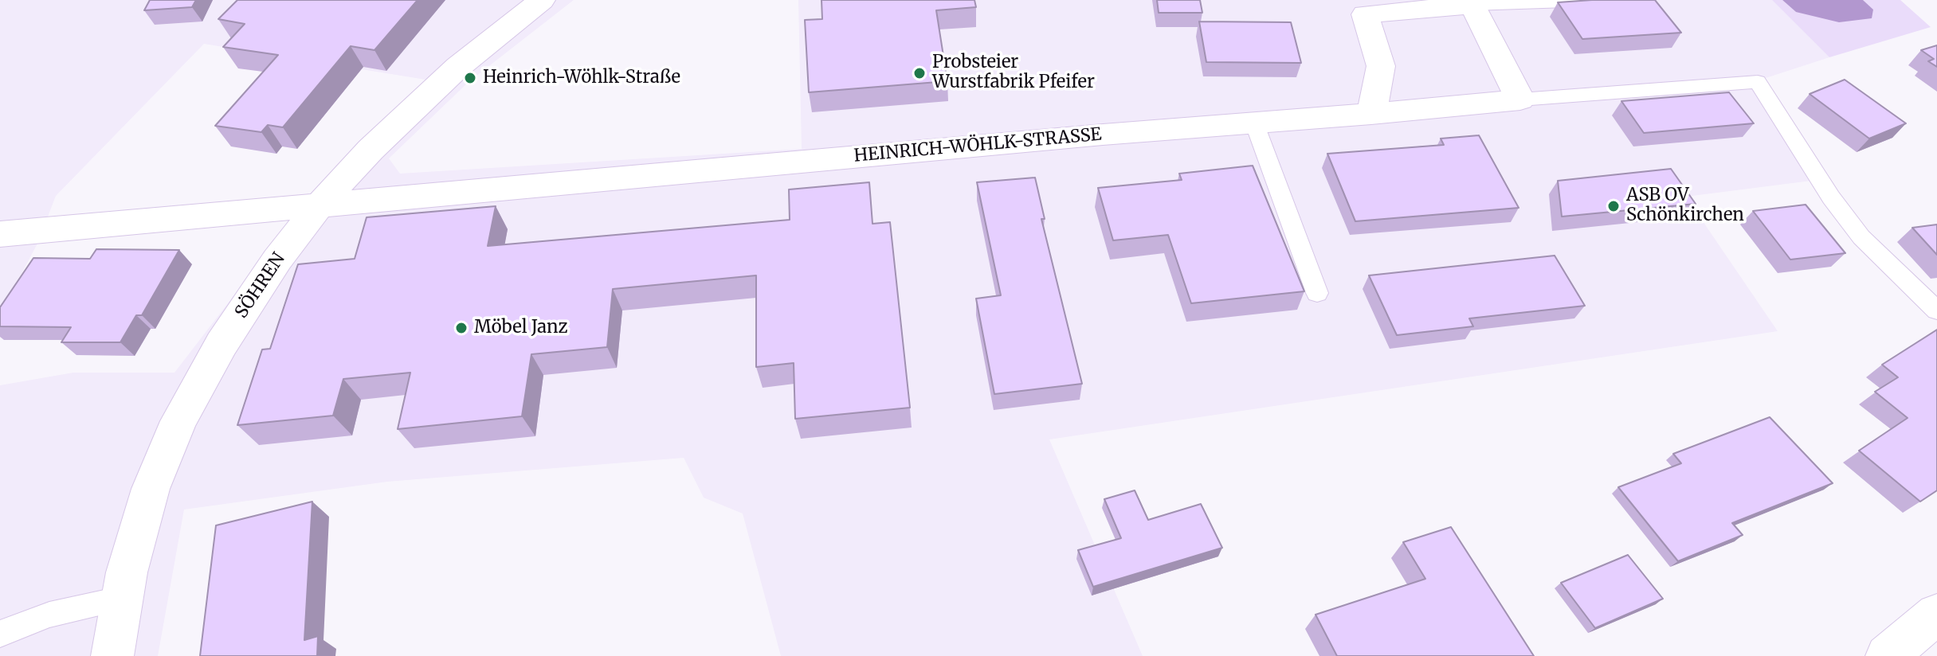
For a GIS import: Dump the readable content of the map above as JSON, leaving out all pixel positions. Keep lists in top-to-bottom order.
{
  "streets": {
    "street": ["HEINRICH-WÖHLK-STRASSE", "SÖHREN"]
  },
  "crossings": [
    ["HEINRICH-WÖHLK-STRASSE", "SÖHREN"]
  ],
  "places": [
    "Probsteier Wurstfabrik Pfeifer",
    "Heinrich-Wöhlk-Straße",
    "ASB OV Schönkirchen",
    "Möbel Janz"
  ]
}
